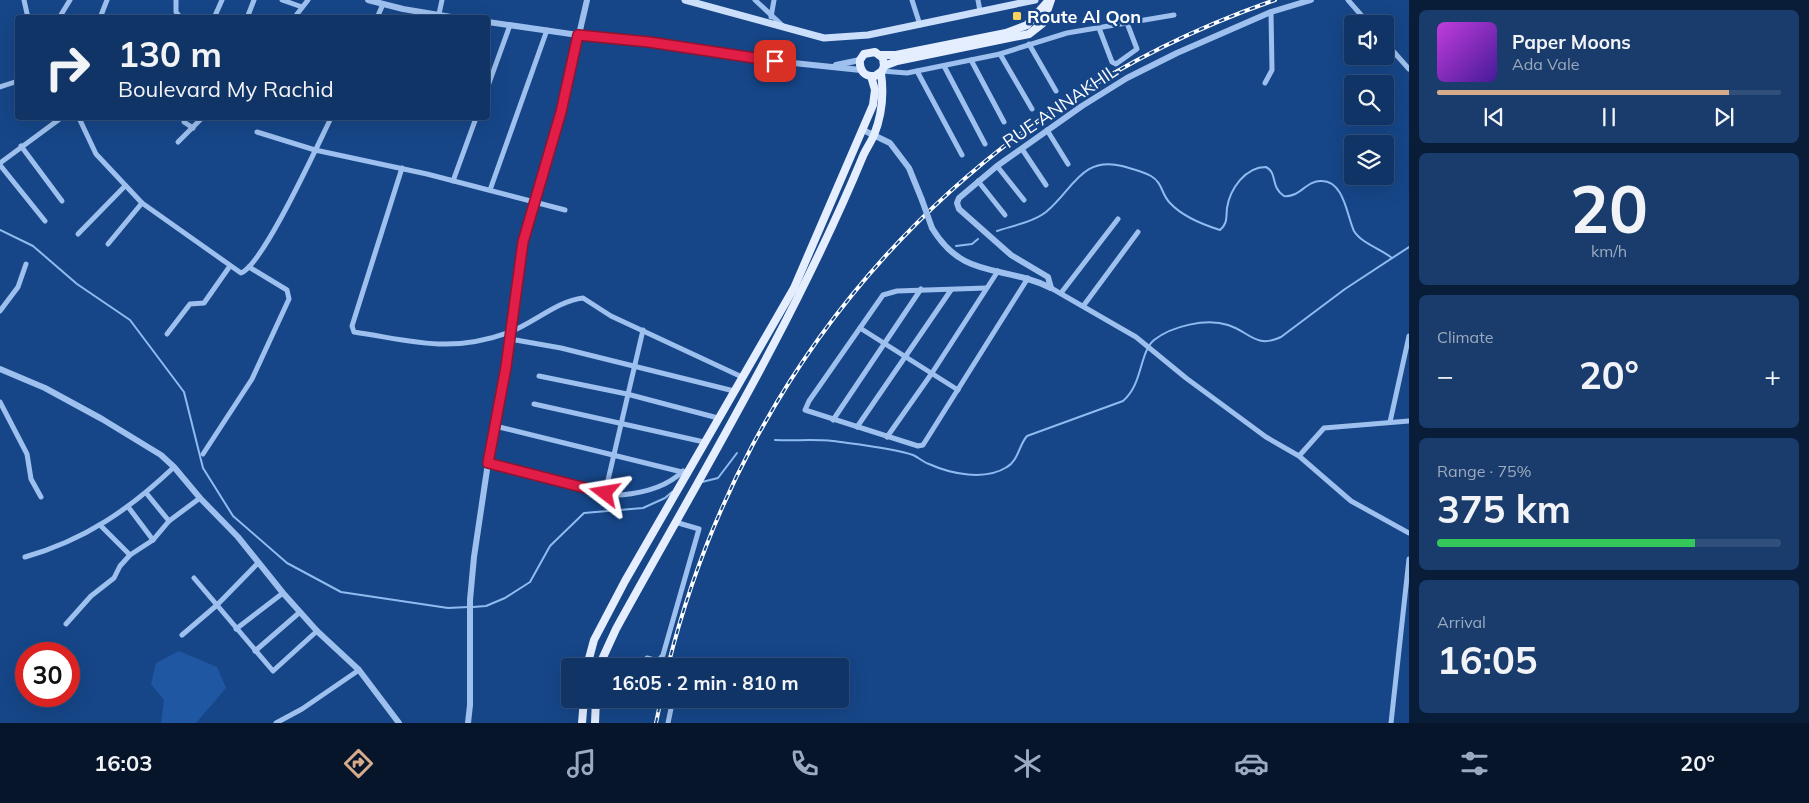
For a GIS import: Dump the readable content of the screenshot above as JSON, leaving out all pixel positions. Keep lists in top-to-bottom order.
{
  "streets": {
    "street": ["RUE ANNAKHIL"]
  },
  "places": {
    "transit": ["Route Al Qon"]
  },
  "page": {
    "turn": ["130 m", "Boulevard My Rachid"],
    "song": ["Paper Moons", "Ada Vale"],
    "tile": [
      ["20", "km/h"],
      "Climate",
      ["Range · 75%", "375 km"],
      ["Arrival", "16:05"]
    ],
    "heat": ["−", "20°", "+"],
    "limit": "30",
    "trip": "16:05 · 2 min · 810 m",
    "tabs": ["16:03", "20°"]
  }
}
